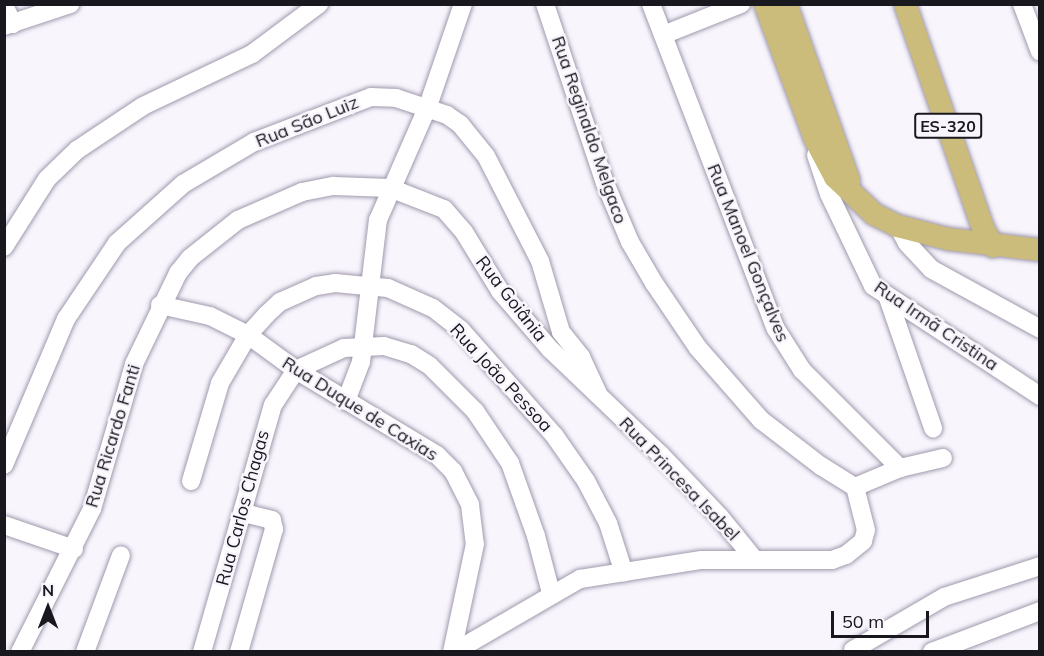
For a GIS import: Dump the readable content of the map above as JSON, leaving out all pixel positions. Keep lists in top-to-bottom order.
{
  "streets": {
    "main road": ["ES-320"],
    "street": [
      "Rua São Luiz",
      "Rua Reginaldo Melgaco",
      "Rua Manoel Gonçalves",
      "Rua Goiânia",
      "Rua Irmã Cristina",
      "Rua João Pessoa",
      "Rua Duque de Caxias",
      "Rua Ricardo Fanti",
      "Rua Princesa Isabel",
      "Rua Carlos Chagas"
    ]
  },
  "crossings": [
    ["Rua São Luiz", "Rua Goiânia"],
    ["Rua São Luiz", "Rua Princesa Isabel"],
    ["Rua Goiânia", "Rua Ricardo Fanti"],
    ["Rua Goiânia", "Rua Princesa Isabel"],
    ["Rua João Pessoa", "Rua Duque de Caxias"],
    ["Rua Duque de Caxias", "Rua Ricardo Fanti"],
    ["Rua Duque de Caxias", "Rua Carlos Chagas"]
  ],
  "scale_bar": "50 m",
  "north": "top"
}
